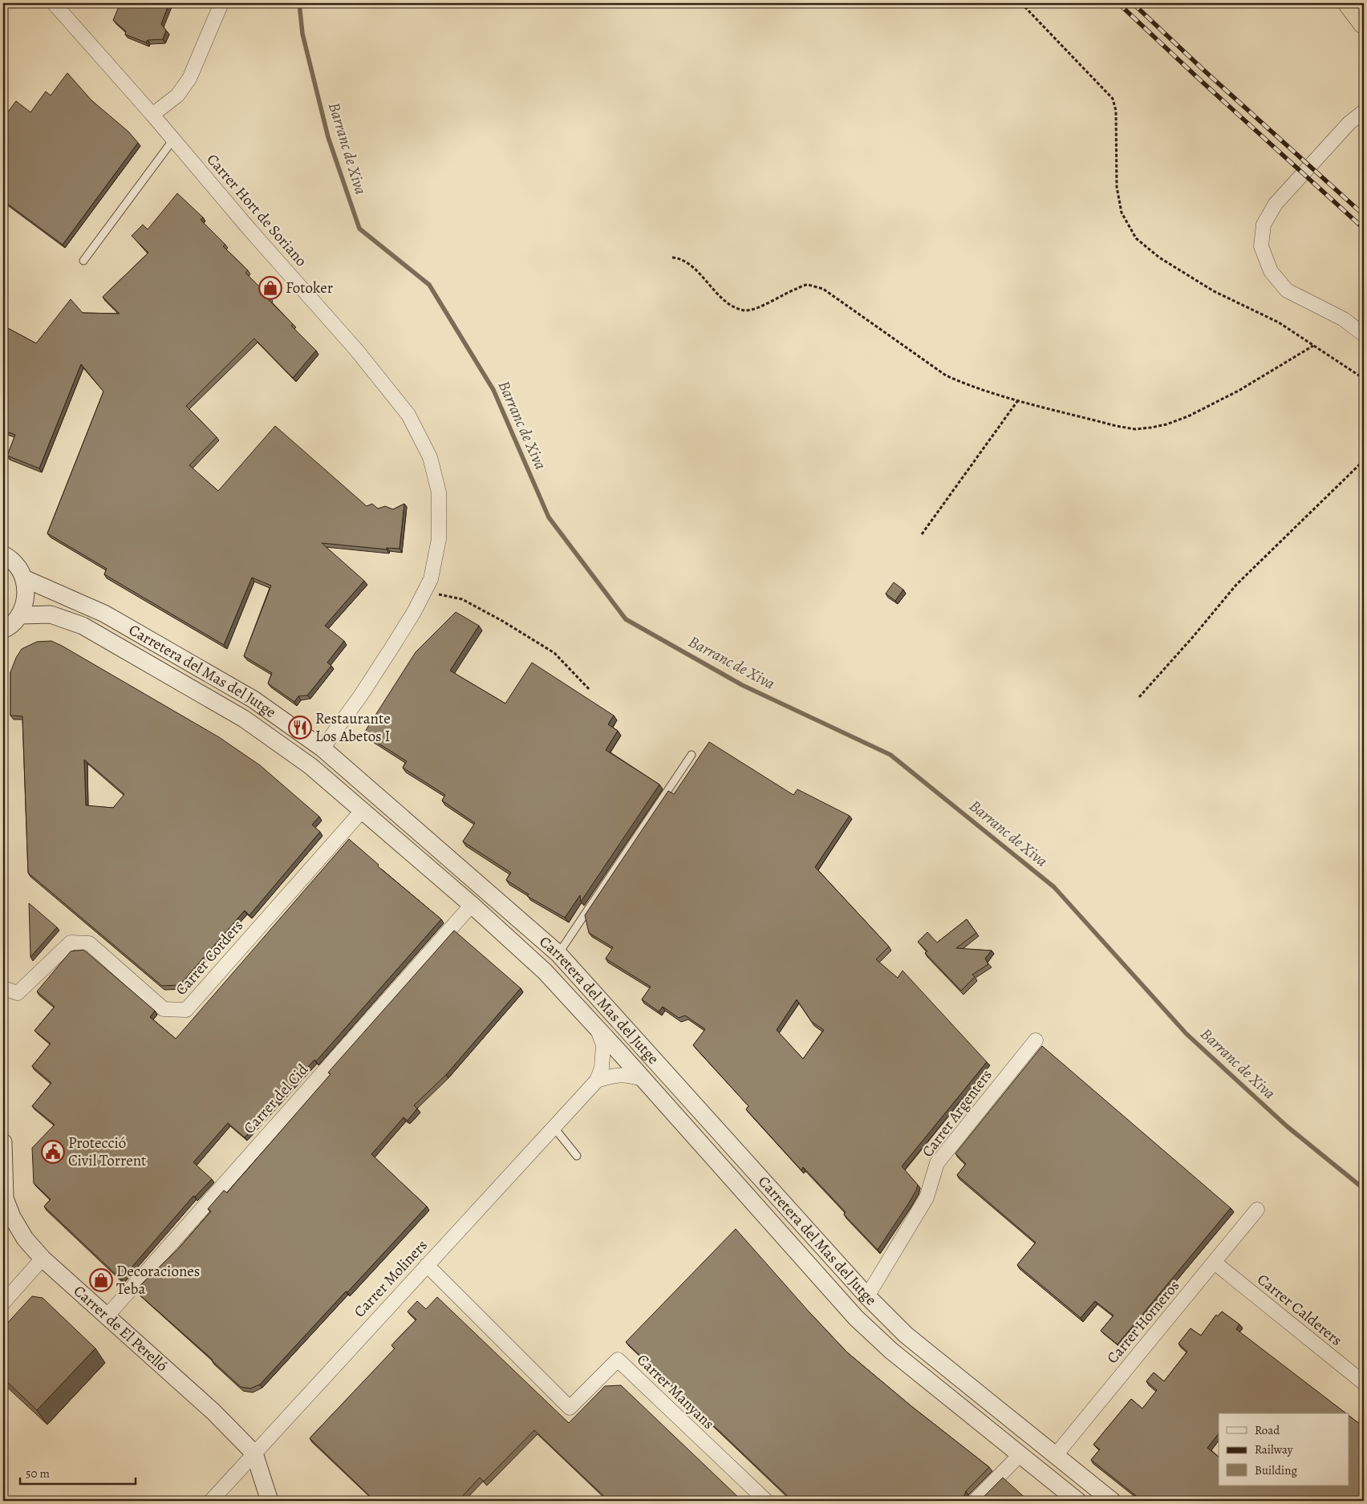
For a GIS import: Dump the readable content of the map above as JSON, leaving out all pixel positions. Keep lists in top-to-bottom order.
{
  "streets": {
    "street": [
      "Carrer Hort de Soriano",
      "Carretera del Mas del Jutge",
      "Carrer Corders",
      "Carrer del Cid",
      "Carrer Argenters",
      "Carrer Moliners",
      "Carrer Calderers",
      "Carrer Horneros",
      "Carrer de El Perelló",
      "Carrer Manyans"
    ]
  },
  "crossings": [
    ["Carrer Hort de Soriano", "Carretera del Mas del Jutge"],
    ["Carretera del Mas del Jutge", "Carrer Corders"],
    ["Carretera del Mas del Jutge", "Carrer del Cid"],
    ["Carretera del Mas del Jutge", "Carrer Argenters"],
    ["Carretera del Mas del Jutge", "Carrer Moliners"],
    ["Carretera del Mas del Jutge", "Carrer Horneros"],
    ["Carrer del Cid", "Carrer de El Perelló"],
    ["Carrer Moliners", "Carrer de El Perelló"],
    ["Carrer Moliners", "Carrer Manyans"],
    ["Carrer Calderers", "Carrer Horneros"]
  ],
  "water": ["Barranc de Xiva"],
  "places": {
    "shop": ["Fotoker", "Decoraciones Teba"],
    "restaurant": ["Restaurante Los Abetos I"],
    "public building": ["Protecció Civil Torrent"]
  },
  "legend": ["Road", "Railway", "Building"],
  "scale_bar": "50 m"
}
